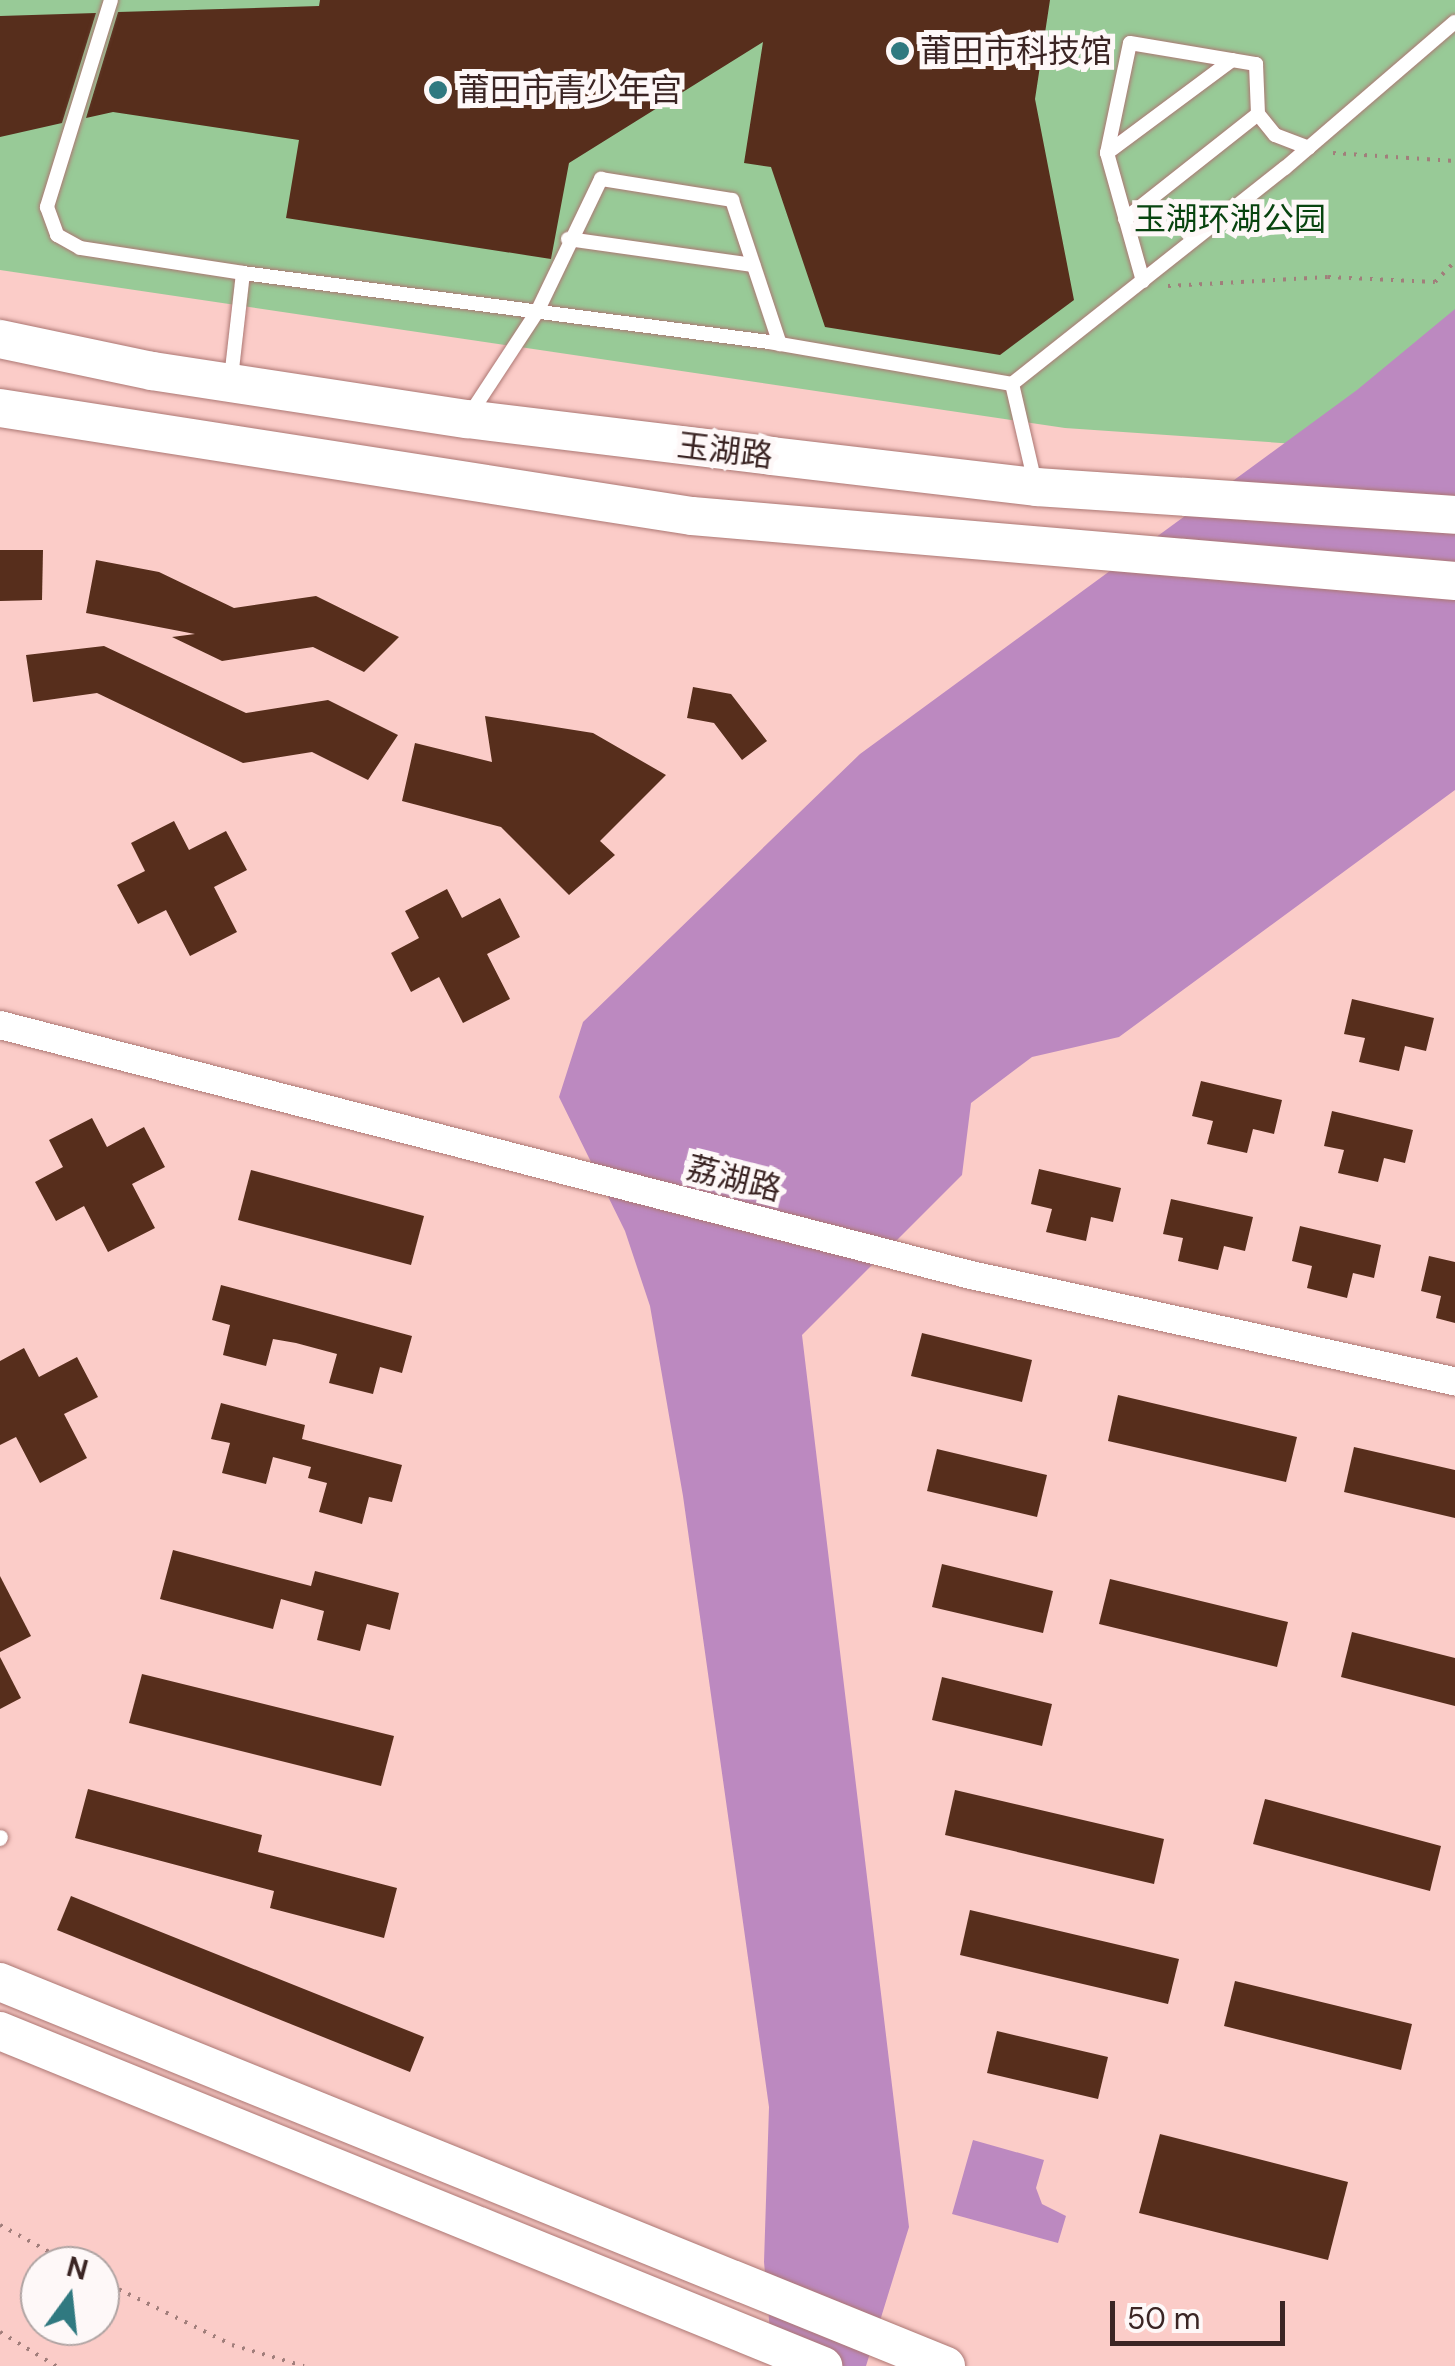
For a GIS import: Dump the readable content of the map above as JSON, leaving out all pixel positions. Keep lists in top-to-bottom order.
{
  "streets": {
    "main road": ["玉湖路"],
    "street": ["荔湖路"]
  },
  "parks": ["玉湖环湖公园"],
  "places": ["莆田市科技馆", "莆田市青少年宫"],
  "scale_bar": "50 m",
  "north": "top"
}
